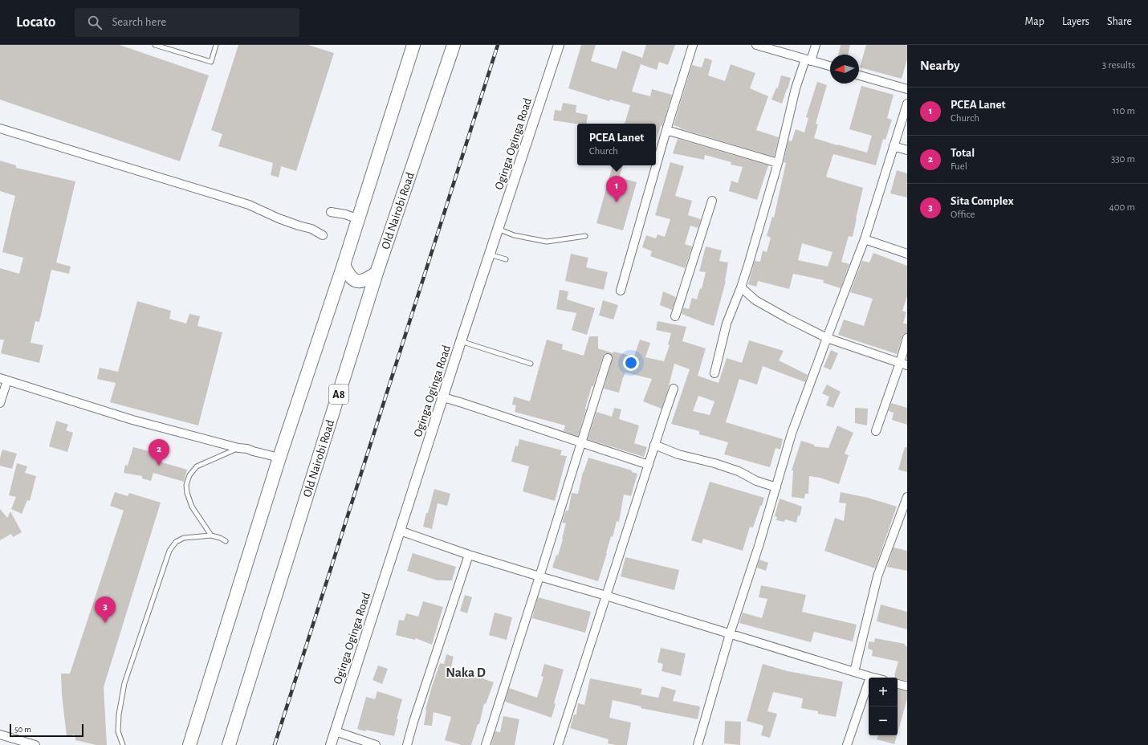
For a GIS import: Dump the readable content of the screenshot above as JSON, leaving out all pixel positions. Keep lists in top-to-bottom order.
{
  "streets": {
    "highway": ["Old Nairobi Road", "A8"],
    "street": ["Oginga Oginga Road"]
  },
  "districts": ["Naka D"],
  "scale_bar": "50 m",
  "north": "left",
  "page": {
    "header": "Locato",
    "search": "Search here",
    "nav": ["Map", "Layers", "Share"],
    "heading": ["Nearby", "3 results"],
    "list": [
      {
        "mark": "1",
        "name": "PCEA Lanet",
        "note": "Church",
        "value": "110 m"
      },
      {
        "mark": "2",
        "name": "Total",
        "note": "Fuel",
        "value": "330 m"
      },
      {
        "mark": "3",
        "name": "Sita Complex",
        "note": "Office",
        "value": "400 m"
      }
    ],
    "popup": ["PCEA Lanet", "Church"],
    "pins": ["1", "2", "3"],
    "map_buttons": ["+", "−"],
    "scale": "50 m"
  }
}
